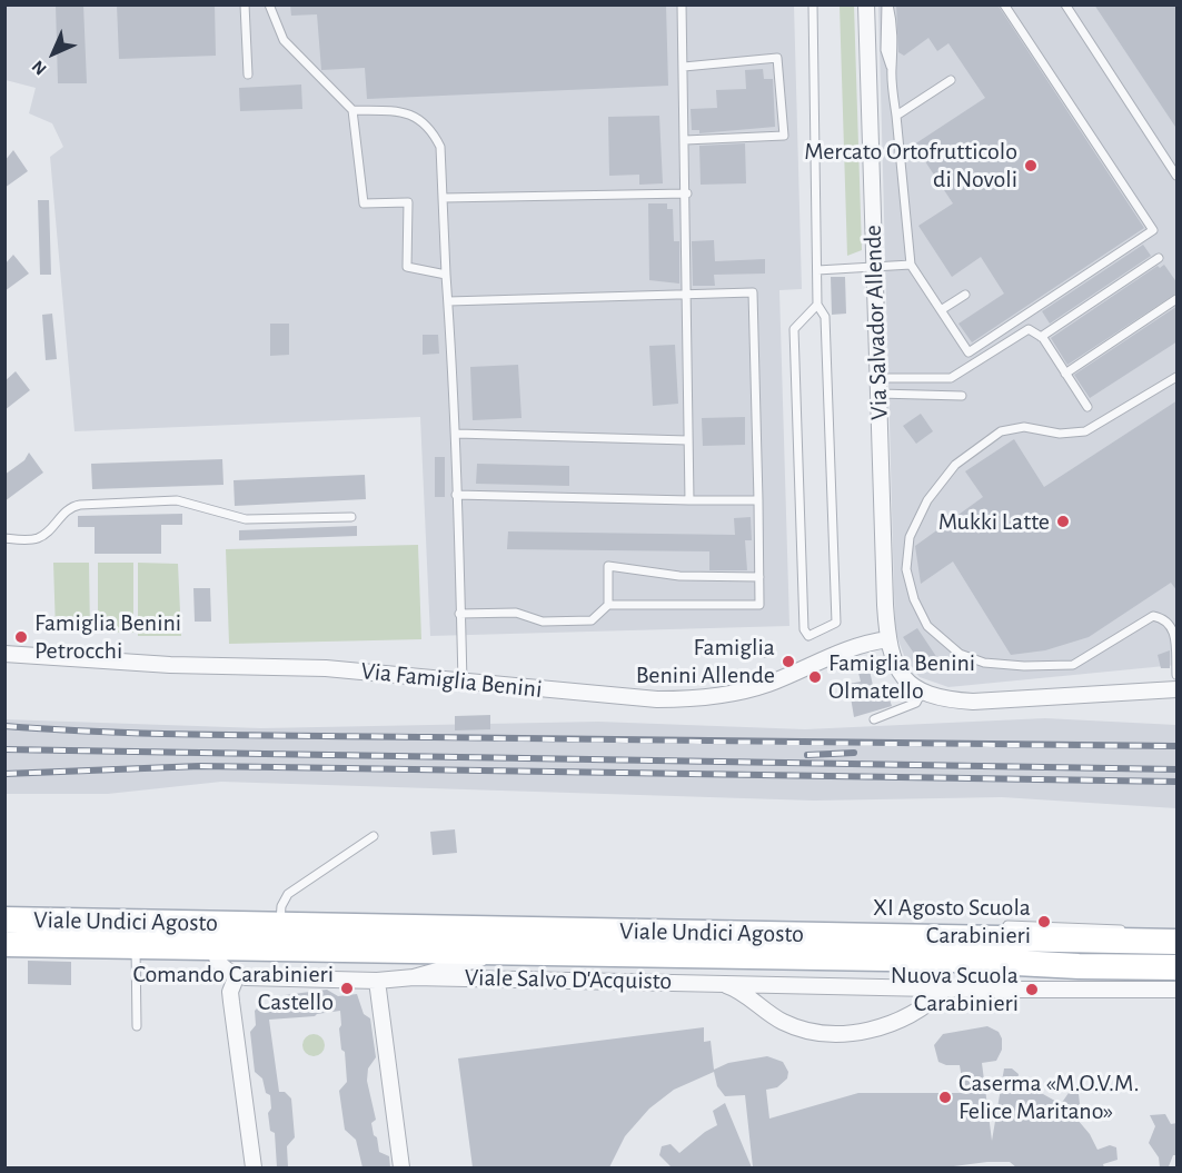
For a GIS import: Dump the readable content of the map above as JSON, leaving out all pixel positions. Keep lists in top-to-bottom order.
{
  "streets": {
    "main road": ["Viale Undici Agosto"],
    "street": ["Via Salvador Allende", "Via Famiglia Benini", "Viale Salvo D'Acquisto"]
  },
  "crossings": [
    ["Via Salvador Allende", "Via Famiglia Benini"],
    ["Viale Undici Agosto", "Viale Salvo D'Acquisto"]
  ],
  "places": [
    "Mercato Ortofrutticolo di Novoli",
    "Mukki Latte",
    "Famiglia Benini Petrocchi",
    "Famiglia Benini Allende",
    "Famiglia Benini Olmatello",
    "XI Agosto Scuola Carabinieri",
    "Comando Carabinieri Castello",
    "Nuova Scuola Carabinieri",
    "Caserma «M.O.V.M. Felice Maritano»"
  ],
  "north": "bottom left"
}
